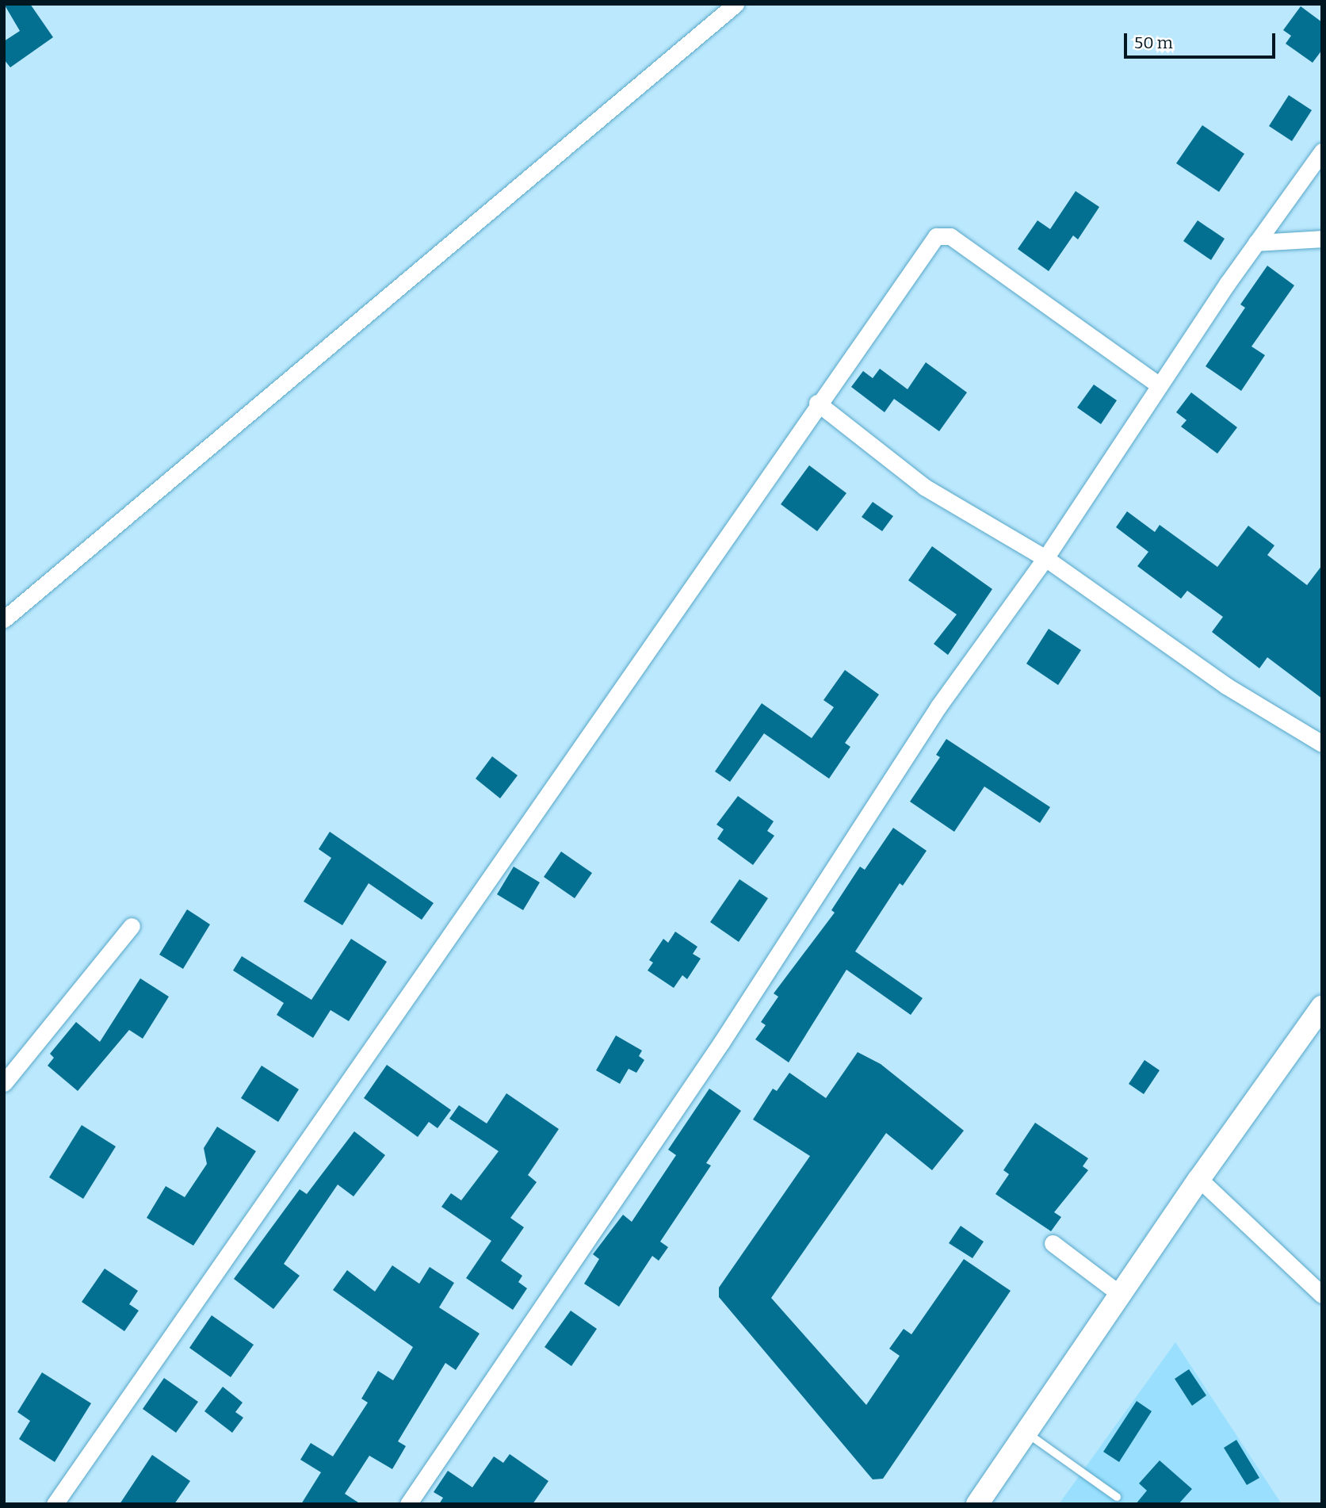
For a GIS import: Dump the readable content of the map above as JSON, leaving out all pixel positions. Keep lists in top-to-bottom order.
{
  "scale_bar": "50 m"
}
